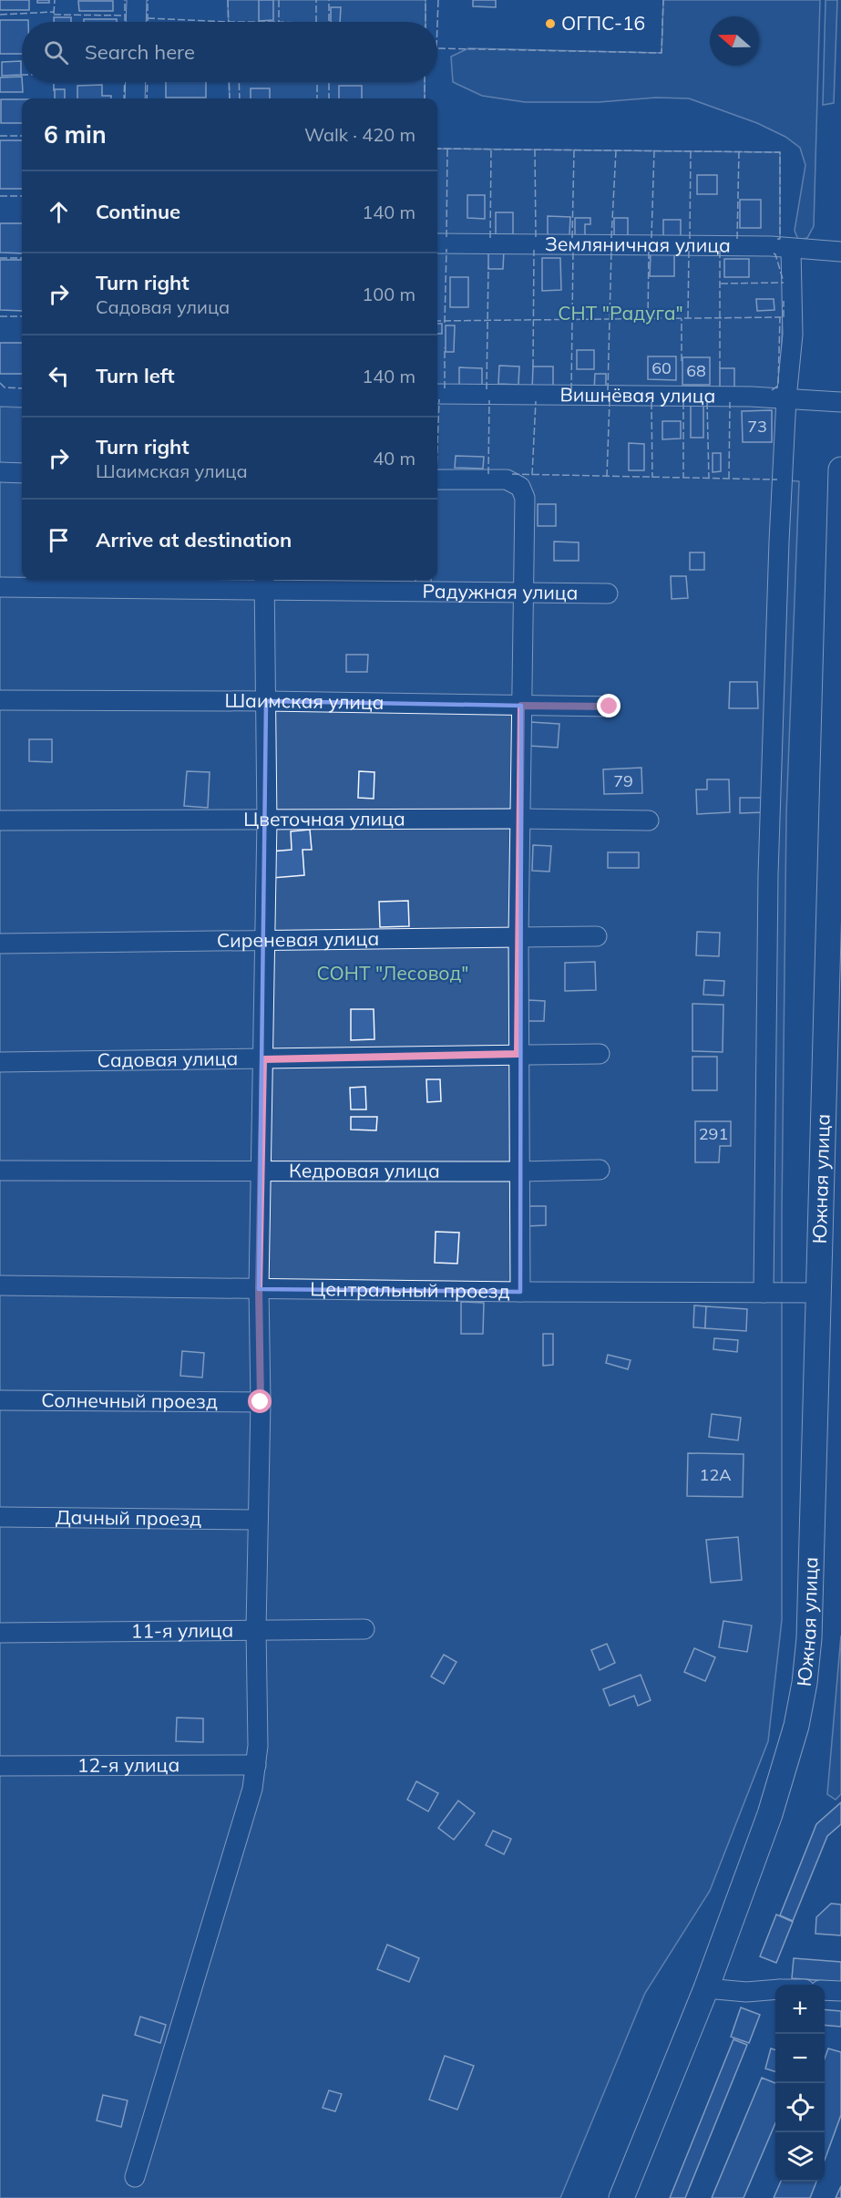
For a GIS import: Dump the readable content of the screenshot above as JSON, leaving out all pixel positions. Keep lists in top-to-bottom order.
{
  "streets": {
    "main road": ["Южная улица"],
    "street": [
      "Земляничная улица",
      "Вишнёвая улица",
      "Радужная улица",
      "Шаимская улица",
      "Цветочная улица",
      "Сиреневая улица",
      "Садовая улица",
      "Кедровая улица",
      "Центральный проезд",
      "Солнечный проезд",
      "Дачный проезд",
      "11-я улица",
      "12-я улица"
    ]
  },
  "crossings": [
    ["Южная улица", "Центральный проезд"]
  ],
  "parks": ["СНТ \"Радуга\"", "СОНТ \"Лесовод\""],
  "places": ["ОГПС-16"],
  "house_numbers": [
    "60",
    "68",
    "73",
    "79",
    "291",
    "12А"
  ],
  "north": "left",
  "page": {
    "search": "Search here",
    "heading": ["6 min", "Walk · 420 m"],
    "list": [
      ["Continue", "140 m"],
      ["Turn right", "Садовая улица", "100 m"],
      ["Turn left", "140 m"],
      ["Turn right", "Шаимская улица", "40 m"],
      "Arrive at destination"
    ],
    "map_buttons": ["+", "−"]
  }
}
